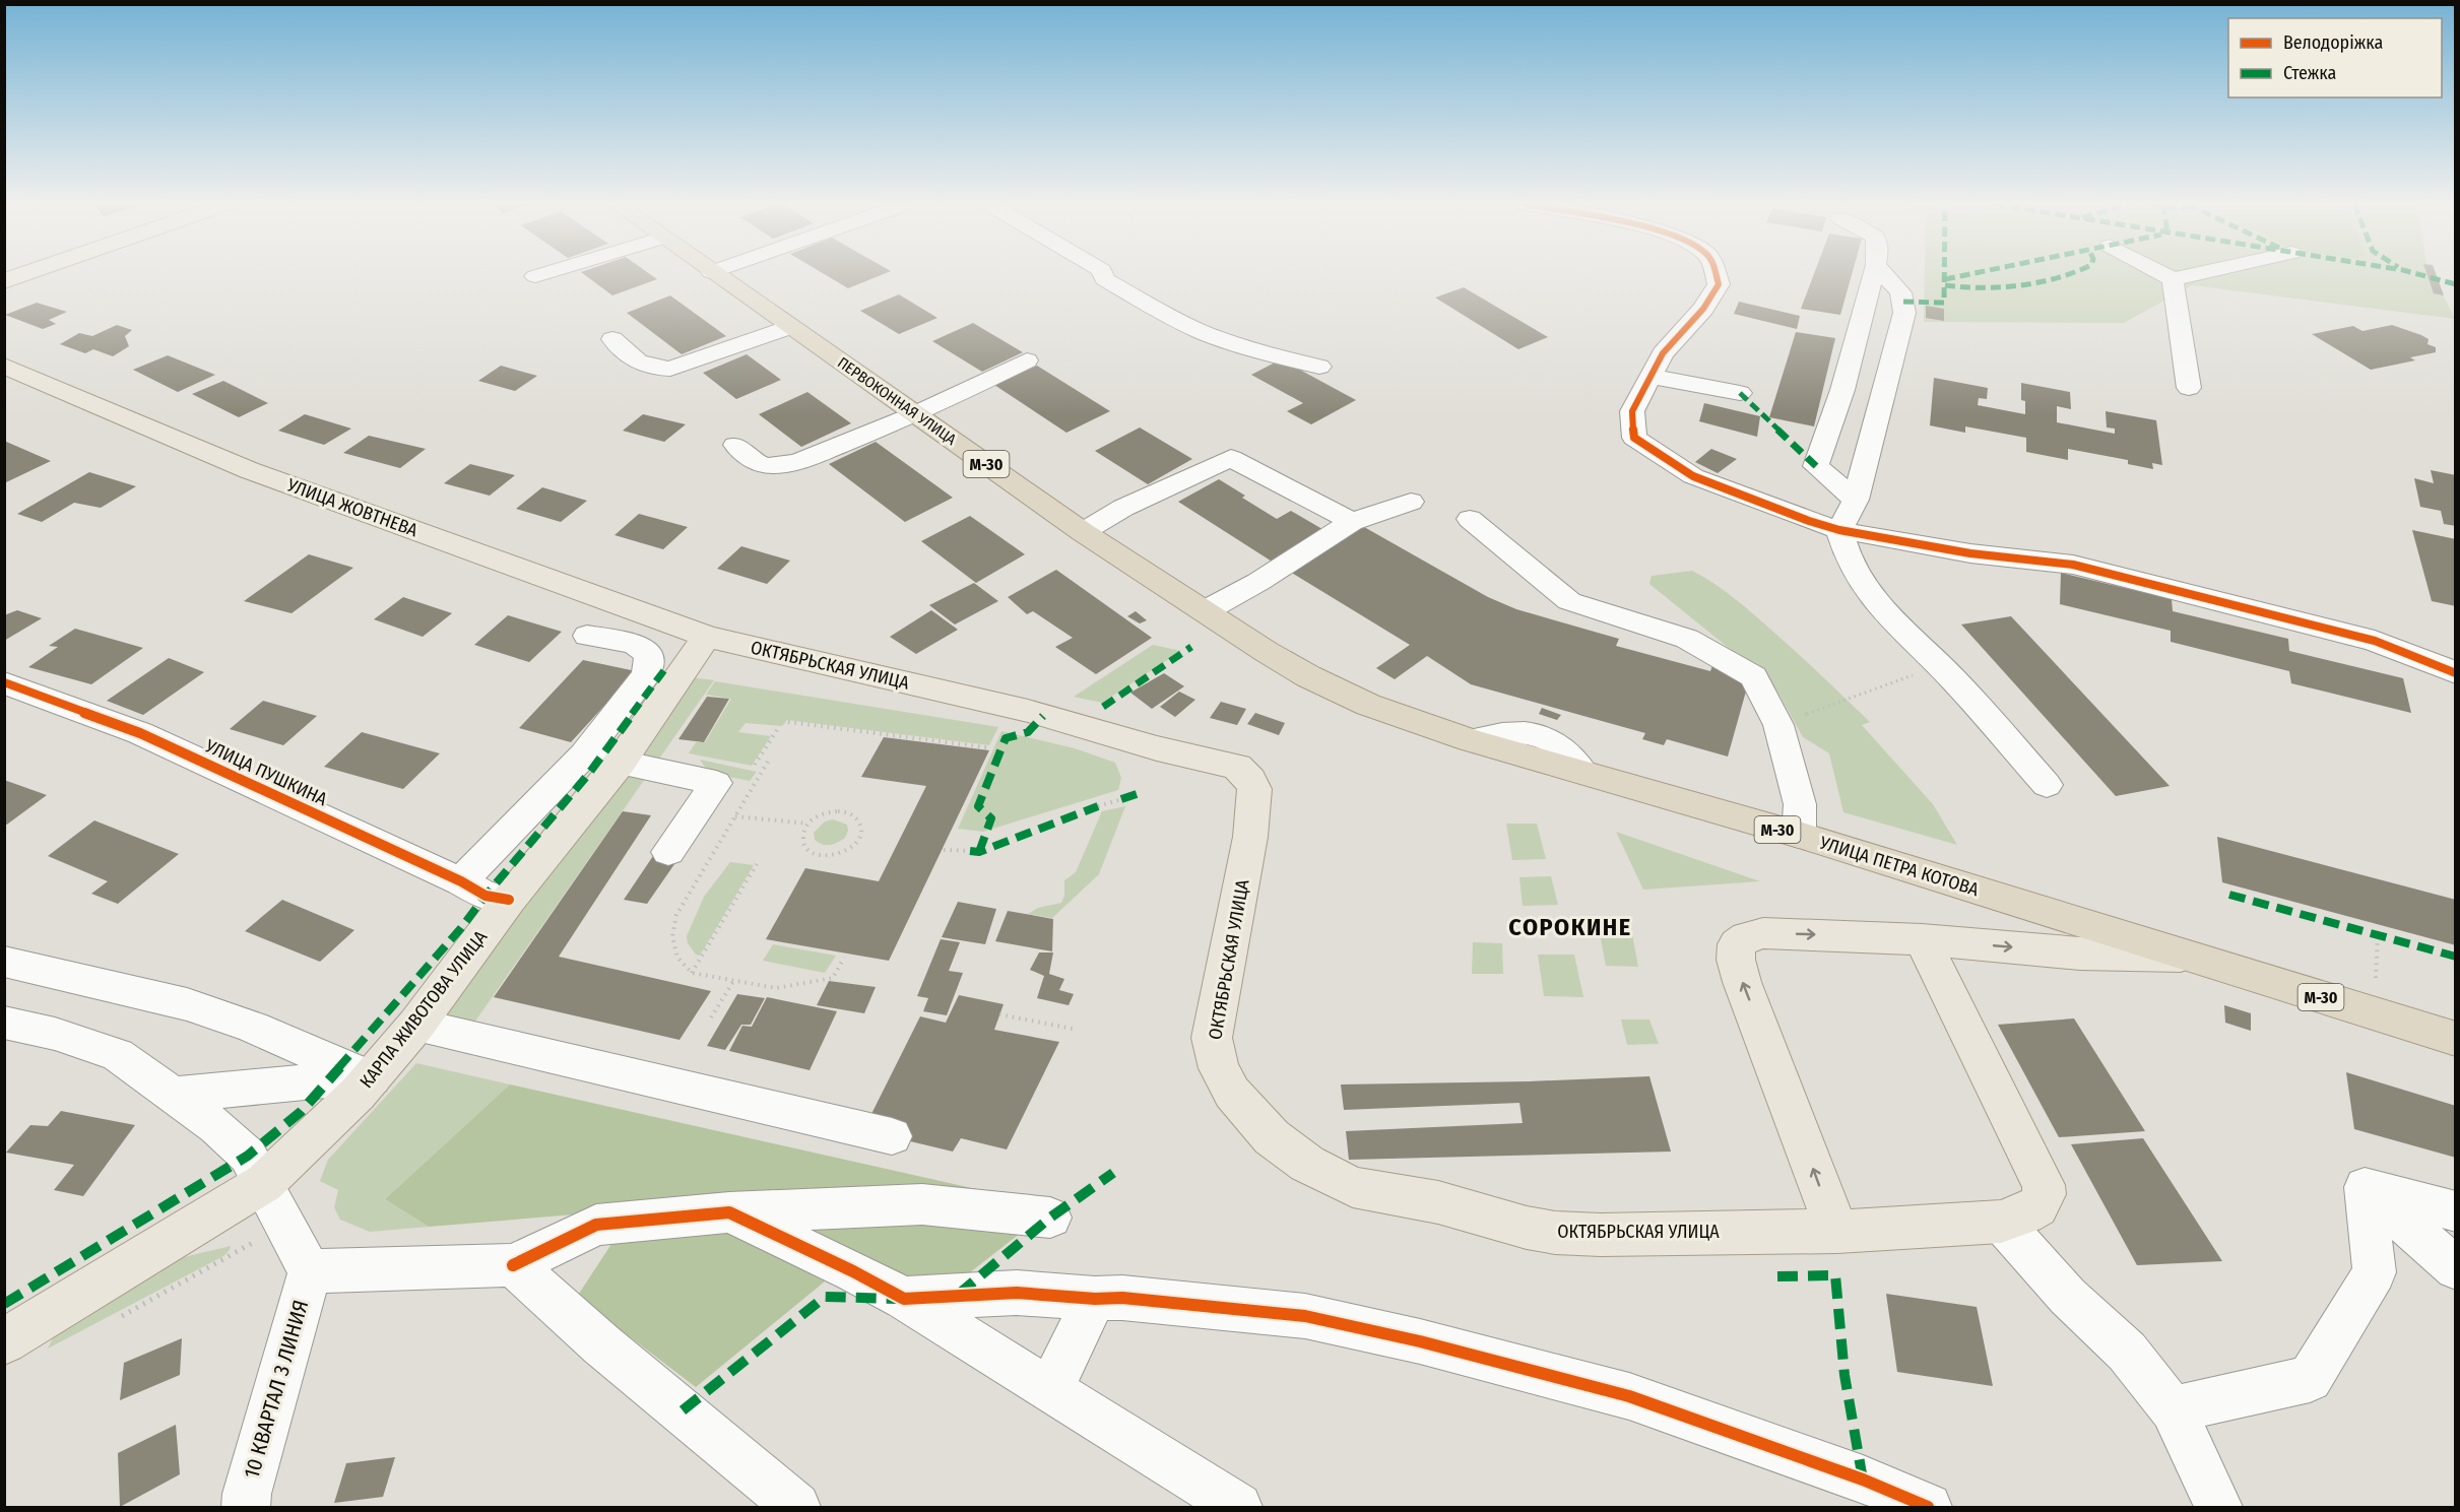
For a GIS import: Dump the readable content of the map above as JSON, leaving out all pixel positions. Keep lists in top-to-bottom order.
{
  "streets": {
    "highway": ["ПЕРВОКОННАЯ УЛИЦА", "М-30", "УЛИЦА ПЕТРА КОТОВА"],
    "main road": ["УЛИЦА ЖОВТНЕВА", "ОКТЯБРЬСКАЯ УЛИЦА", "КАРПА ЖИВОТОВА УЛИЦА"],
    "street": ["УЛИЦА ПУШКИНА", "10 КВАРТАЛ 3 ЛИНИЯ"]
  },
  "crossings": [
    ["ПЕРВОКОННАЯ УЛИЦА", "УЛИЦА ПЕТРА КОТОВА"],
    ["М-30", "УЛИЦА ПЕТРА КОТОВА"],
    ["УЛИЦА ЖОВТНЕВА", "ОКТЯБРЬСКАЯ УЛИЦА"],
    ["УЛИЦА ЖОВТНЕВА", "КАРПА ЖИВОТОВА УЛИЦА"],
    ["ОКТЯБРЬСКАЯ УЛИЦА", "КАРПА ЖИВОТОВА УЛИЦА"],
    ["УЛИЦА ПУШКИНА", "КАРПА ЖИВОТОВА УЛИЦА"]
  ],
  "districts": ["СОРОКИНЕ"],
  "legend": ["Велодоріжка", "Стежка"]
}
